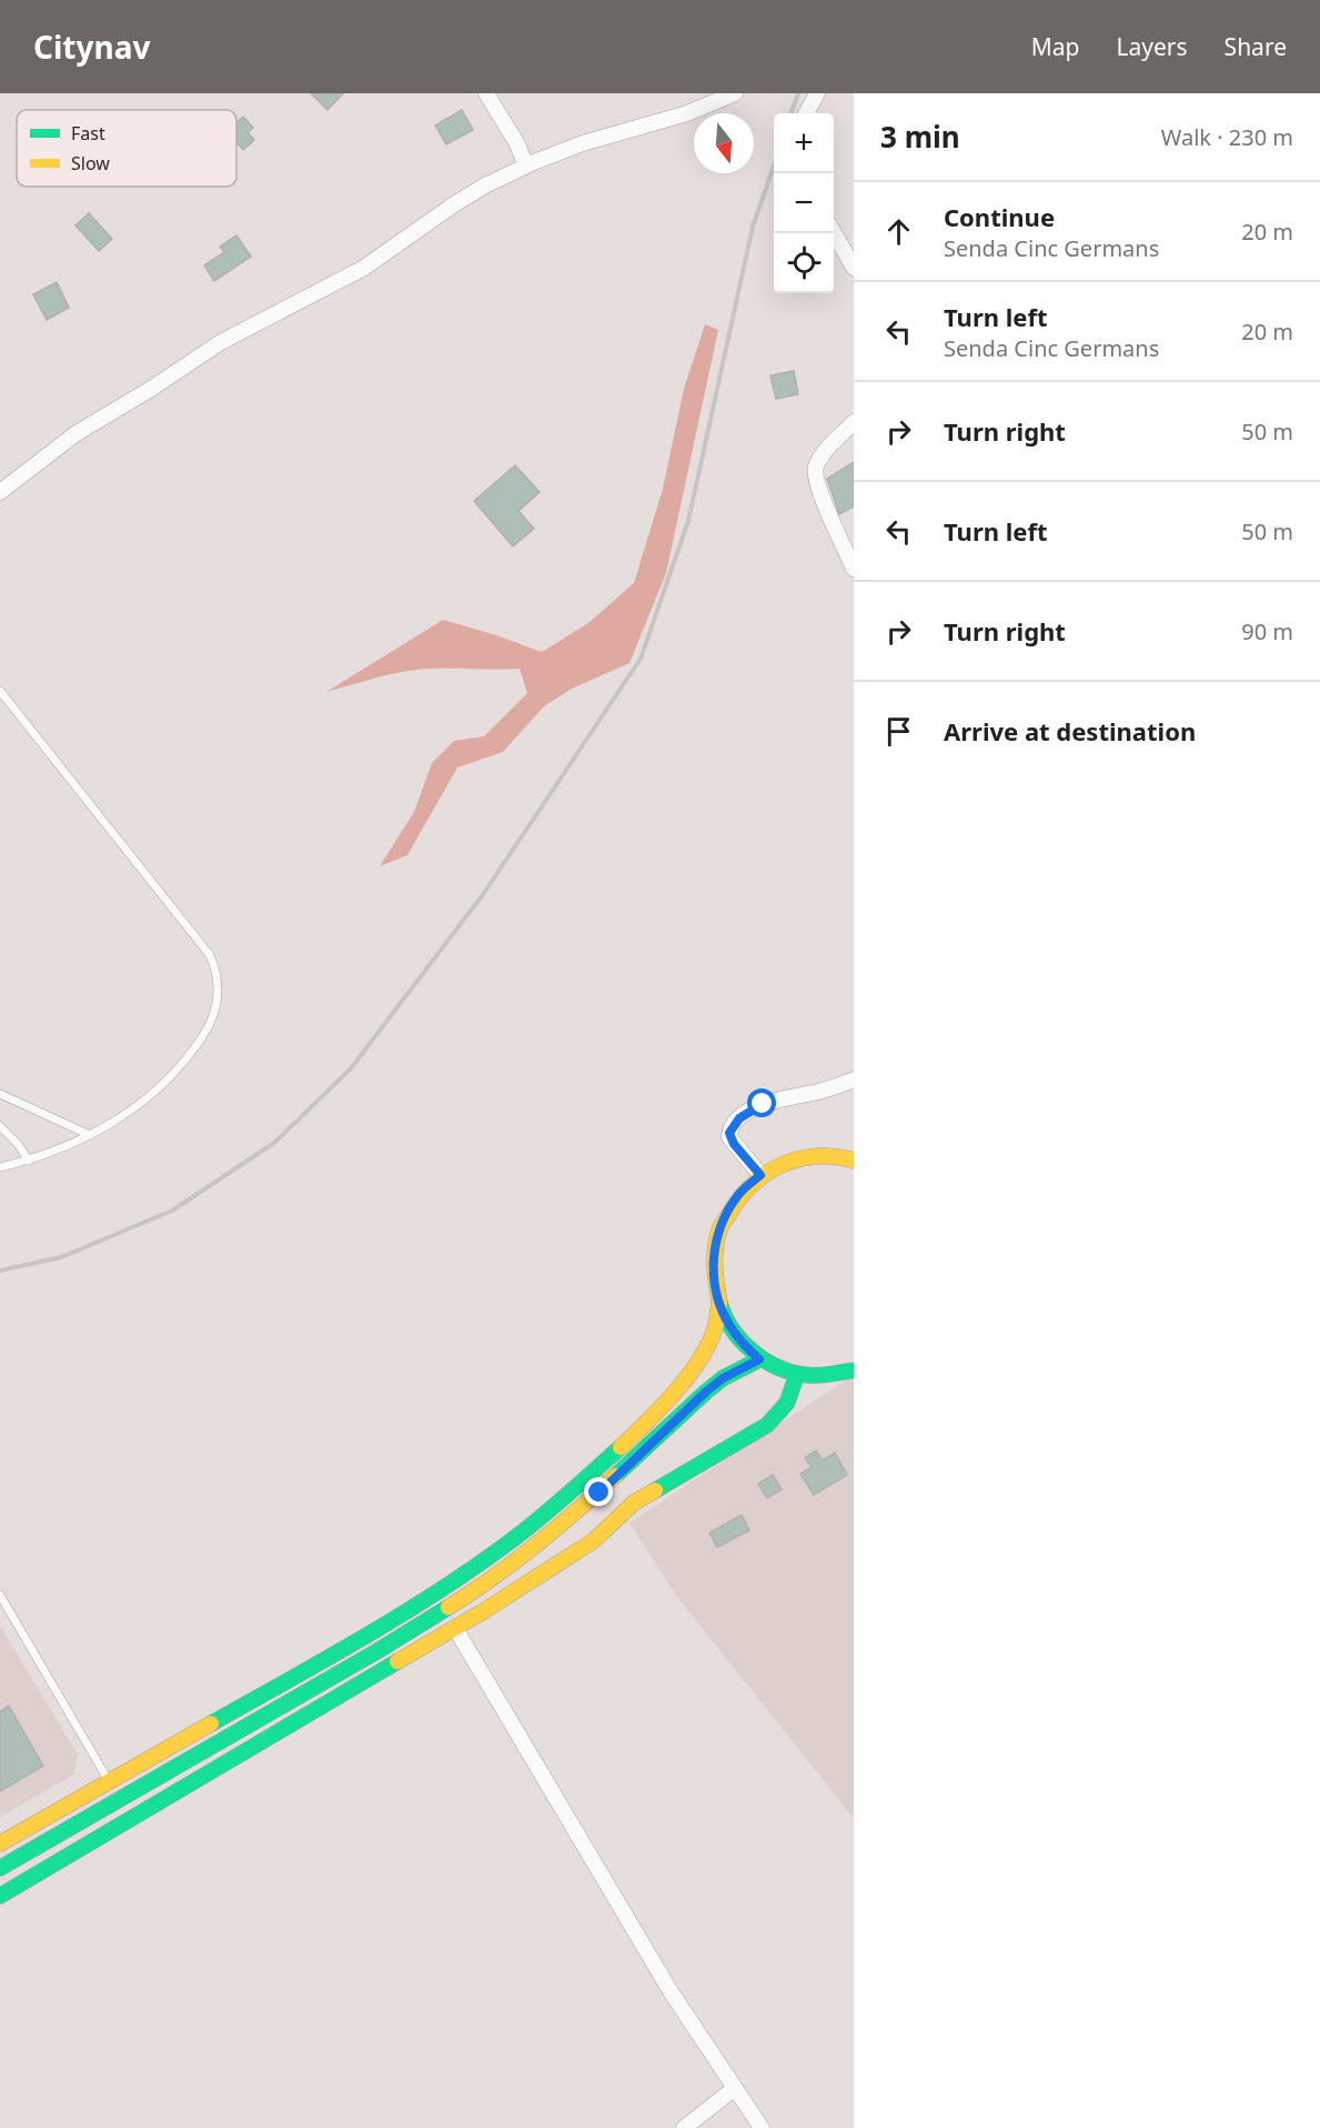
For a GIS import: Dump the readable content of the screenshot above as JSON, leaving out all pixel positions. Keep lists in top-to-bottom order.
{
  "legend": ["Fast", "Slow"],
  "north": "bottom",
  "page": {
    "header": "Citynav",
    "nav": ["Map", "Layers", "Share"],
    "heading": ["3 min", "Walk · 230 m"],
    "map_buttons": ["+", "−"],
    "list": [
      ["Continue", "Senda Cinc Germans", "20 m"],
      ["Turn left", "Senda Cinc Germans", "20 m"],
      ["Turn right", "50 m"],
      ["Turn left", "50 m"],
      ["Turn right", "90 m"],
      "Arrive at destination"
    ]
  }
}
